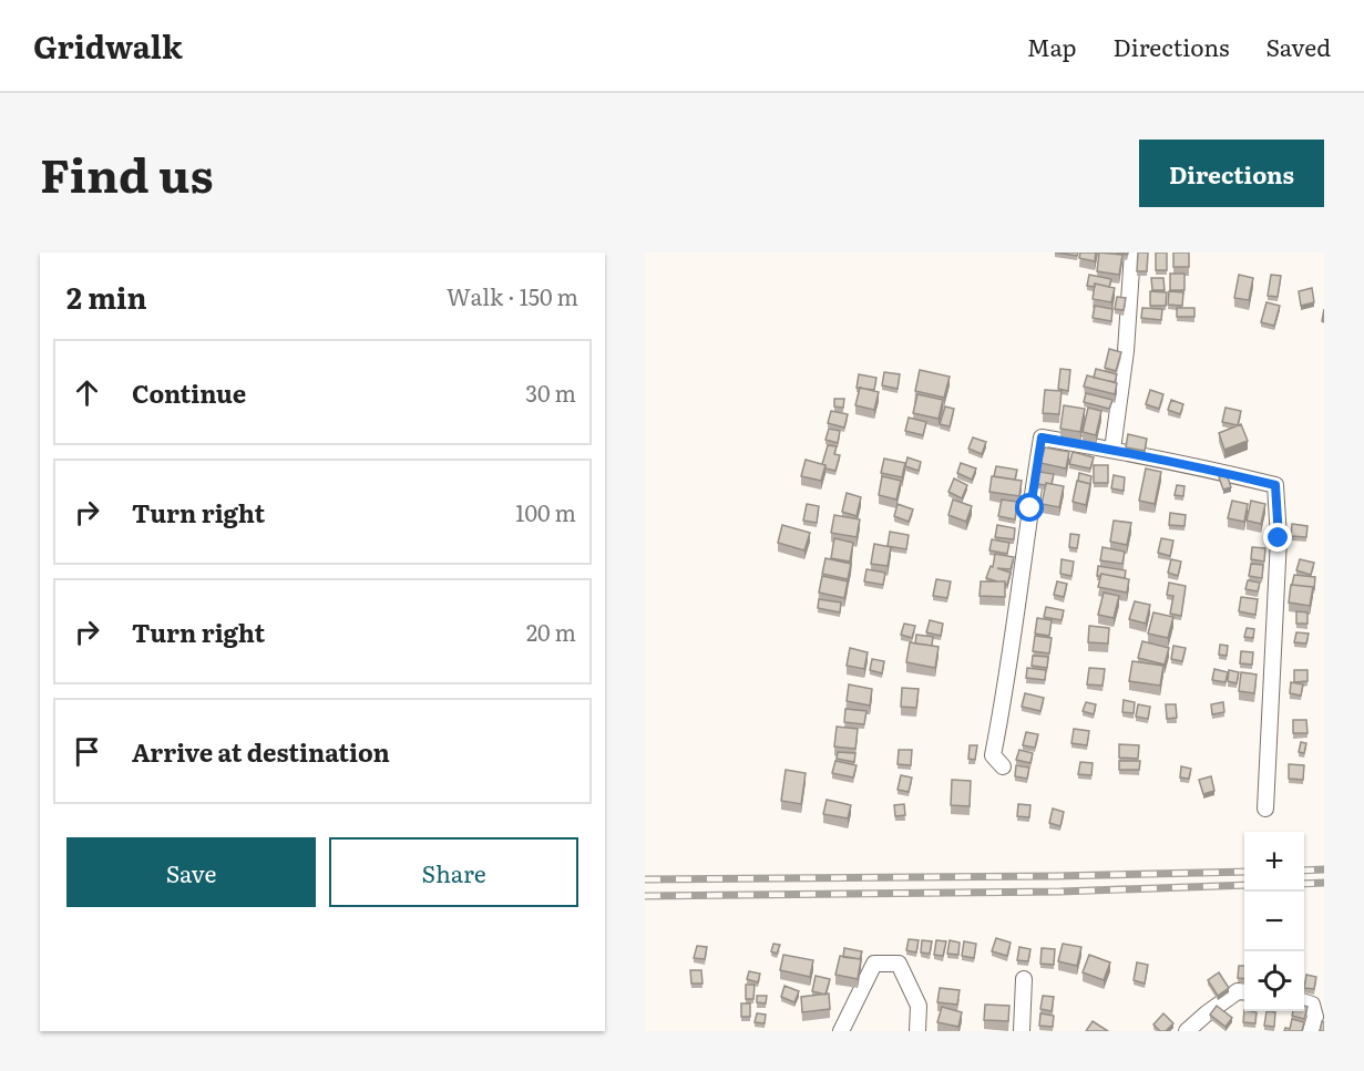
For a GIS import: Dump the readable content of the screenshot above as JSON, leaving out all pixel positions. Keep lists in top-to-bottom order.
{
  "page": {
    "header": "Gridwalk",
    "nav": ["Map", "Directions", "Saved"],
    "title": "Find us",
    "buttons": [
      "Directions",
      ["Save", "Share"]
    ],
    "heading": ["2 min", "Walk · 150 m"],
    "list": [
      ["Continue", "30 m"],
      ["Turn right", "100 m"],
      ["Turn right", "20 m"],
      "Arrive at destination"
    ],
    "map_buttons": ["+", "−"]
  }
}
